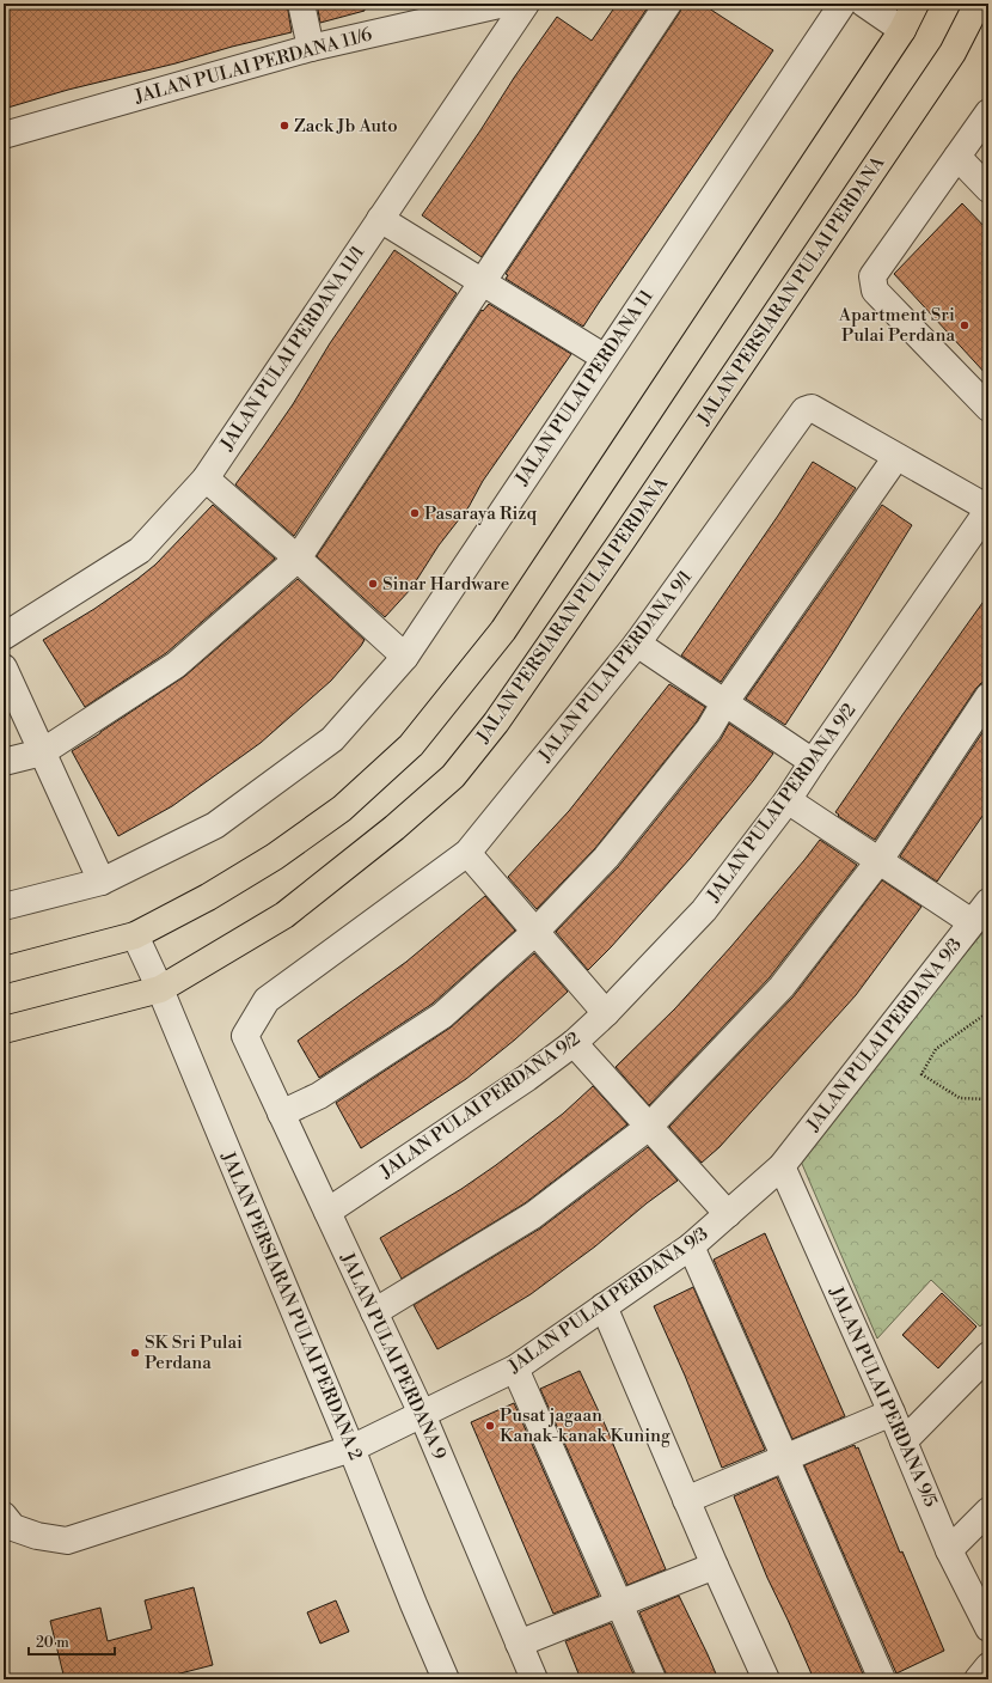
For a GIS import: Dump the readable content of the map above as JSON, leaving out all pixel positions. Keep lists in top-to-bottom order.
{
  "streets": {
    "main road": ["JALAN PERSIARAN PULAI PERDANA"],
    "street": [
      "JALAN PULAI PERDANA 11/6",
      "JALAN PULAI PERDANA 11/1",
      "JALAN PULAI PERDANA 11",
      "JALAN PULAI PERDANA 9/1",
      "JALAN PULAI PERDANA 9/2",
      "JALAN PULAI PERDANA 9/3",
      "JALAN PERSIARAN PULAI PERDANA 2",
      "JALAN PULAI PERDANA 9",
      "JALAN PULAI PERDANA 9/5"
    ]
  },
  "crossings": [
    ["JALAN PERSIARAN PULAI PERDANA", "JALAN PERSIARAN PULAI PERDANA 2"],
    ["JALAN PULAI PERDANA 9/1", "JALAN PULAI PERDANA 9/2"],
    ["JALAN PULAI PERDANA 9/1", "JALAN PULAI PERDANA 9"],
    ["JALAN PULAI PERDANA 9/2", "JALAN PULAI PERDANA 9"],
    ["JALAN PULAI PERDANA 9/3", "JALAN PERSIARAN PULAI PERDANA 2"],
    ["JALAN PULAI PERDANA 9/3", "JALAN PULAI PERDANA 9"],
    ["JALAN PULAI PERDANA 9/3", "JALAN PULAI PERDANA 9/5"]
  ],
  "places": [
    "Zack Jb Auto",
    "Apartment Sri Pulai Perdana",
    "Pasaraya Rizq",
    "Sinar Hardware",
    "SK Sri Pulai Perdana",
    "Pusat jagaan Kanak-kanak Kuning"
  ],
  "scale_bar": "20 m"
}
